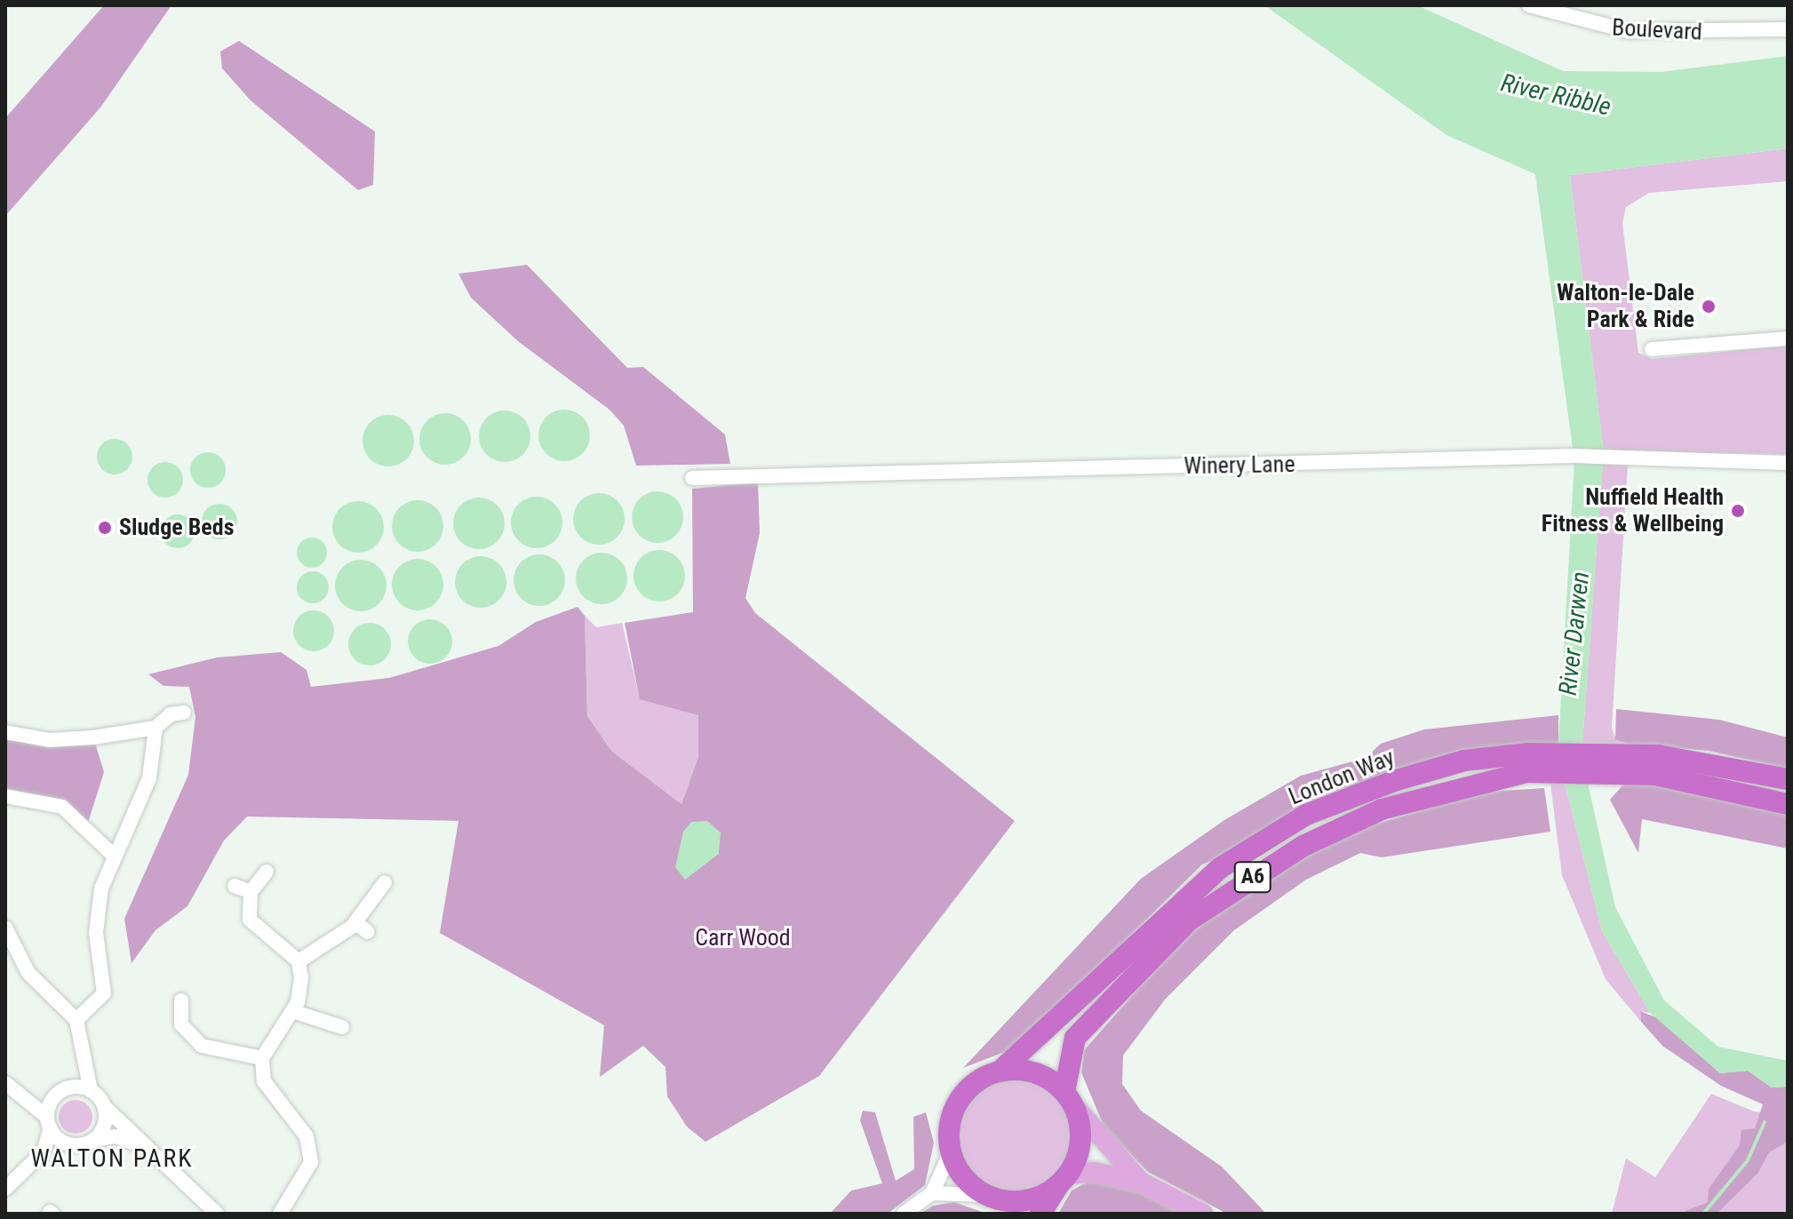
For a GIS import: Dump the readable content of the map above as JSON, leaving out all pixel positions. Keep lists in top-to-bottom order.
{
  "streets": {
    "highway": ["London Way", "A6"],
    "street": ["Boulevard", "Winery Lane"]
  },
  "crossings": [
    ["London Way", "A6"]
  ],
  "districts": ["WALTON PARK"],
  "water": ["River Ribble", "River Darwen"],
  "parks": ["Carr Wood"],
  "places": ["Walton-le-Dale Park & Ride", "Nuffield Health Fitness & Wellbeing", "Sludge Beds"]
}
